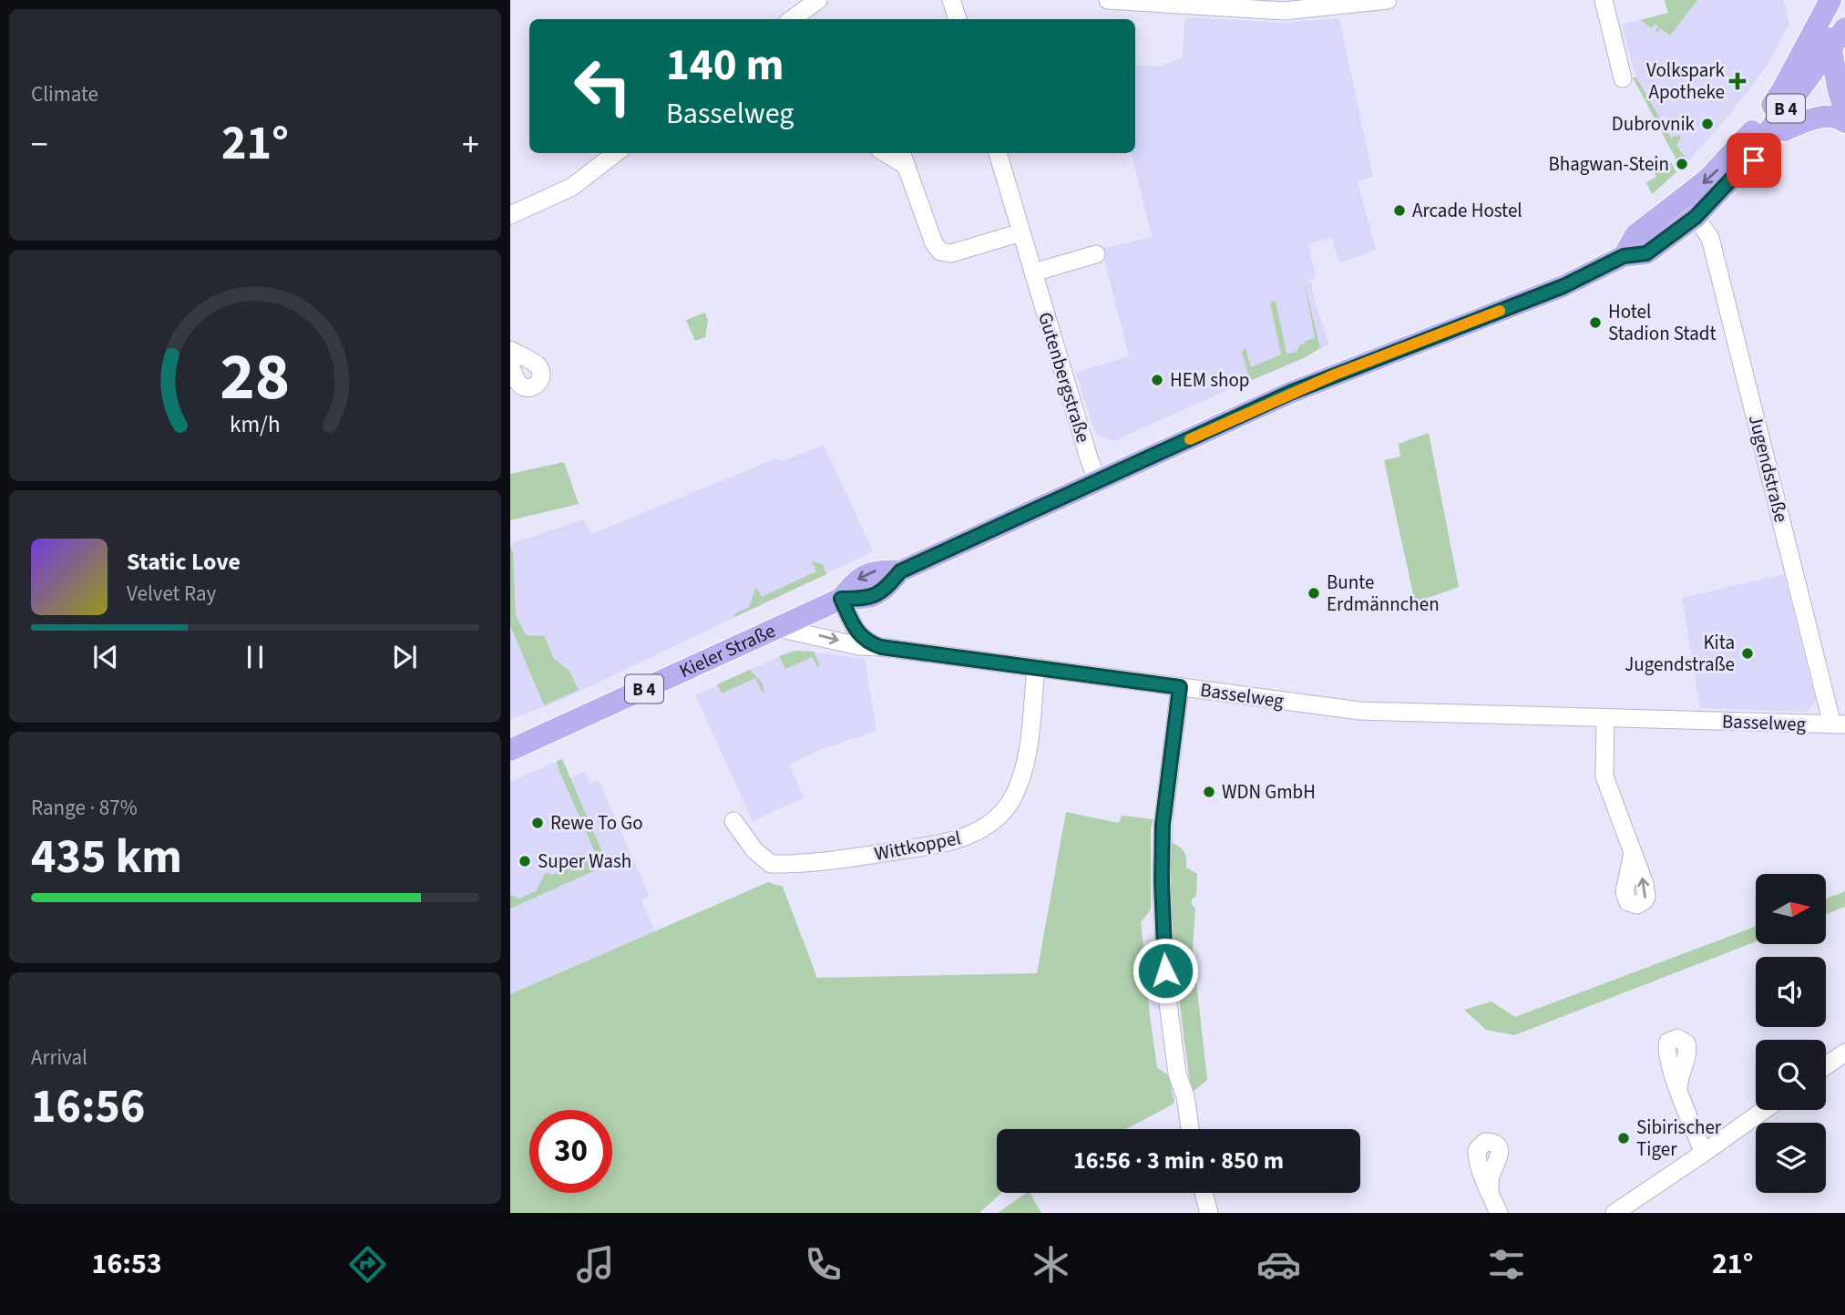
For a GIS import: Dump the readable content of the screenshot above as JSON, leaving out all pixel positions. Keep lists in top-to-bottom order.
{
  "streets": {
    "main road": ["B 4", "Kieler Straße"],
    "street": [
      "Gutenbergstraße",
      "Jugendstraße",
      "Basselweg",
      "Wittkoppel"
    ]
  },
  "crossings": [
    ["Gutenbergstraße", "Kieler Straße"],
    ["Jugendstraße", "Kieler Straße"],
    ["Jugendstraße", "Basselweg"],
    ["Kieler Straße", "Basselweg"],
    ["Basselweg", "Wittkoppel"]
  ],
  "places": {
    "health": ["Volkspark Apotheke"],
    "other": [
      "Dubrovnik",
      "Bhagwan-Stein",
      "Arcade Hostel",
      "Hotel Stadion Stadt",
      "HEM shop",
      "Bunte Erdmännchen",
      "Kita Jugendstraße",
      "WDN GmbH",
      "Rewe To Go",
      "Super Wash",
      "Sibirischer Tiger"
    ]
  },
  "north": "right",
  "page": {
    "tile": [
      "Climate",
      ["Range · 87%", "435 km"],
      ["Arrival", "16:56"]
    ],
    "turn": ["140 m", "Basselweg"],
    "heat": ["−", "21°", "+"],
    "song": ["Static Love", "Velvet Ray"],
    "limit": "30",
    "trip": "16:56 · 3 min · 850 m",
    "tabs": ["16:53", "21°"],
    "gauge": ["28", "km/h"]
  }
}
